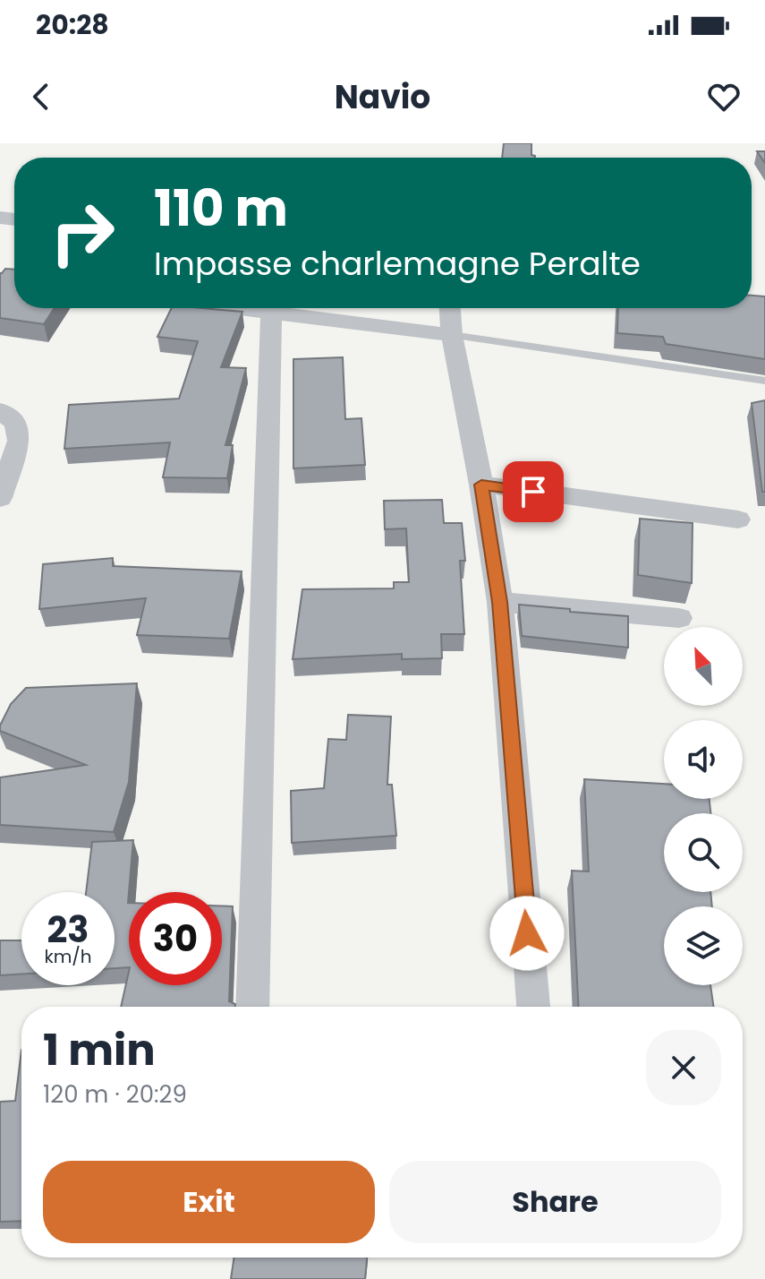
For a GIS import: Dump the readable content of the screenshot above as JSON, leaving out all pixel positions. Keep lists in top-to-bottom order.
{
  "north": "top left",
  "page": {
    "status": "20:28",
    "header": "Navio",
    "turn": ["110 m", "Impasse charlemagne Peralte"],
    "speed": "23 km/h",
    "limit": "30",
    "heading": ["1 min", "120 m · 20:29"],
    "buttons": ["Exit", "Share"]
  }
}
